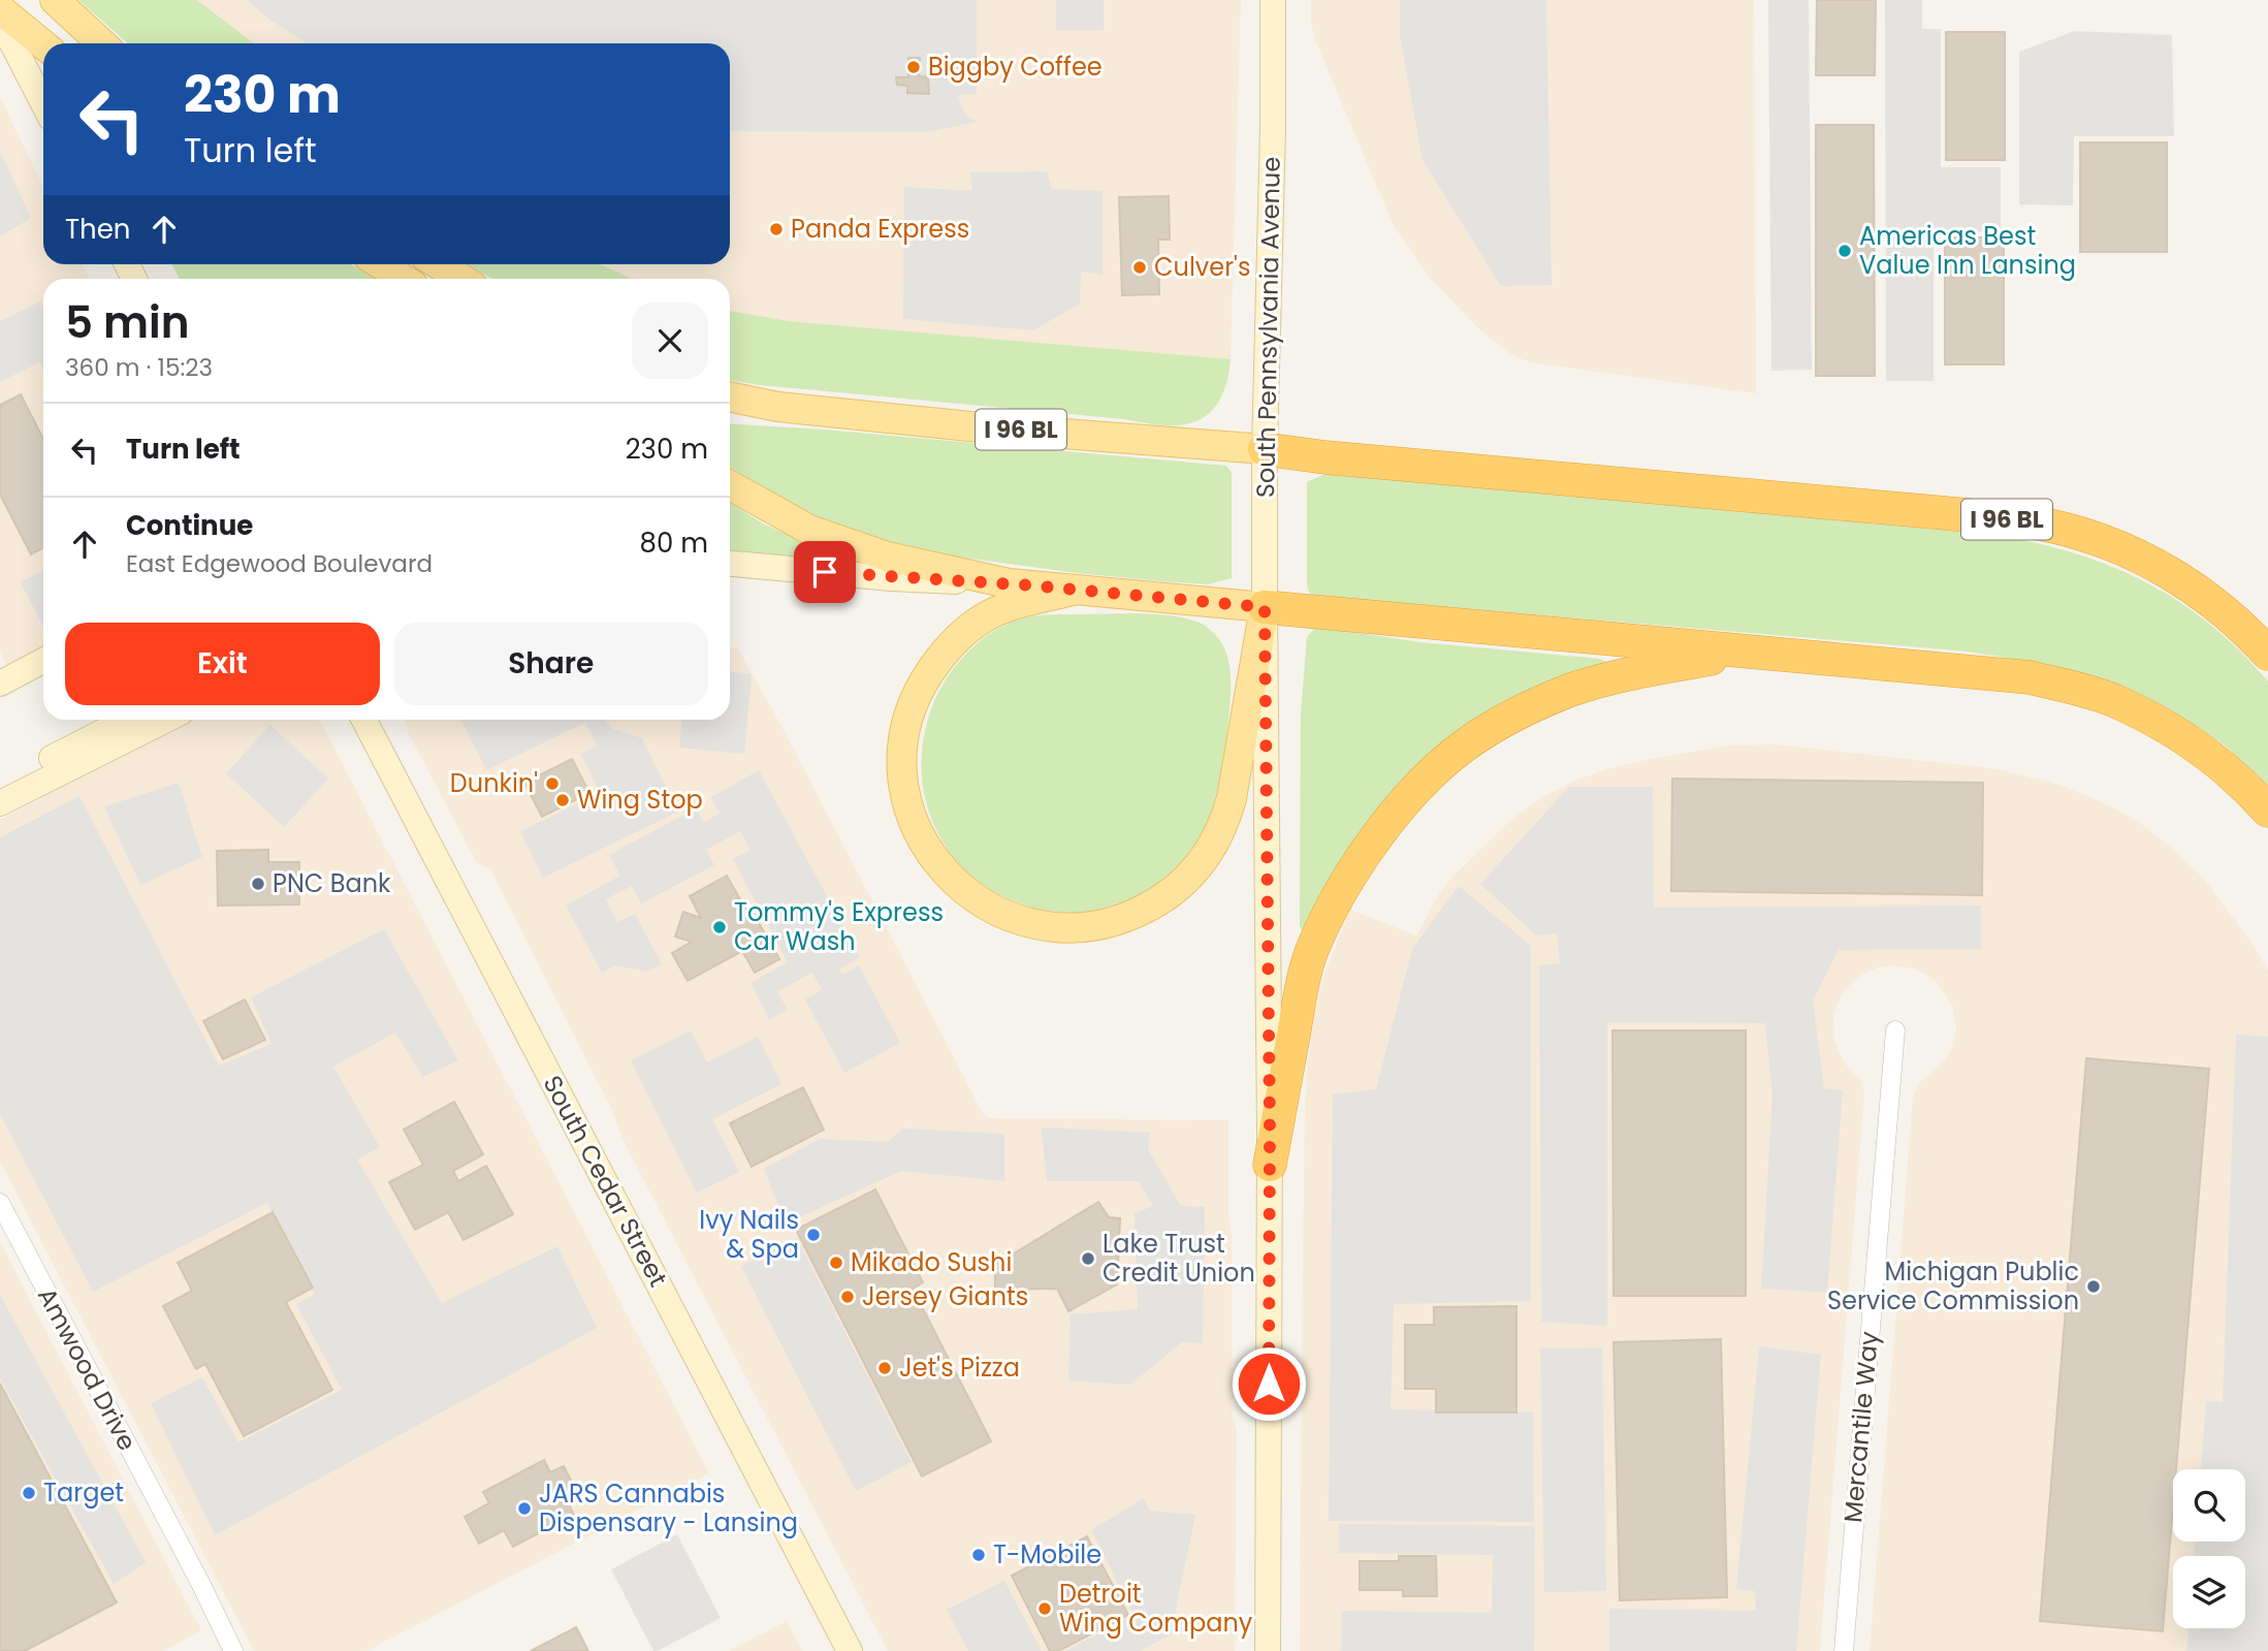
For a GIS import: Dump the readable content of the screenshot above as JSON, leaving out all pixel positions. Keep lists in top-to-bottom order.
{
  "streets": {
    "highway": ["I 96 BL"],
    "main road": ["South Pennsylvania Avenue", "South Cedar Street"],
    "street": ["Amwood Drive", "Mercantile Way"]
  },
  "crossings": [
    ["South Pennsylvania Avenue", "I 96 BL"]
  ],
  "places": [
    "Biggby Coffee",
    "Panda Express",
    "Americas Best Value Inn Lansing",
    "Culver's",
    "Dunkin'",
    "Wing Stop",
    "PNC Bank",
    "Tommy's Express Car Wash",
    "Ivy Nails & Spa",
    "Lake Trust Credit Union",
    "Mikado Sushi",
    "Michigan Public Service Commission",
    "Jersey Giants",
    "Jet's Pizza",
    "Target",
    "JARS Cannabis Dispensary - Lansing",
    "T-Mobile",
    "Detroit Wing Company"
  ],
  "page": {
    "turn": ["230 m", "Turn left"],
    "then": "Then",
    "heading": ["5 min", "360 m · 15:23"],
    "list": [
      {
        "name": "Turn left",
        "value": "230 m"
      },
      {
        "name": "Continue",
        "note": "East Edgewood Boulevard",
        "value": "80 m"
      }
    ],
    "buttons": ["Exit", "Share"]
  }
}
